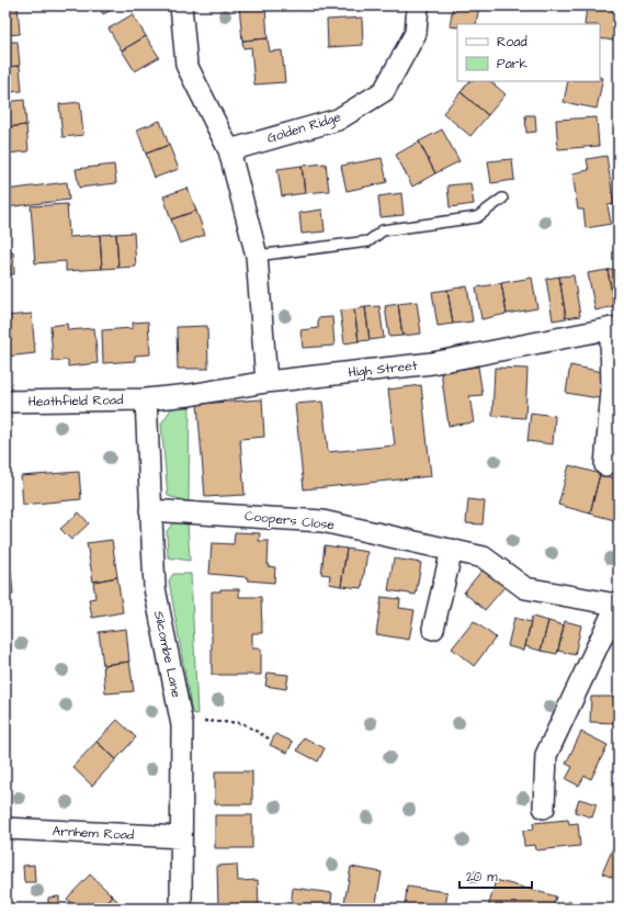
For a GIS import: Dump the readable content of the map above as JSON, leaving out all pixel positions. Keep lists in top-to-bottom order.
{
  "streets": {
    "street": [
      "Golden Ridge",
      "High Street",
      "Heathfield Road",
      "Coopers Close",
      "Silcombe Lane",
      "Arnhem Road"
    ]
  },
  "crossings": [
    ["High Street", "Heathfield Road"],
    ["High Street", "Silcombe Lane"],
    ["Heathfield Road", "Silcombe Lane"],
    ["Coopers Close", "Silcombe Lane"],
    ["Silcombe Lane", "Arnhem Road"]
  ],
  "legend": ["Road", "Park"],
  "scale_bar": "20 m"
}
